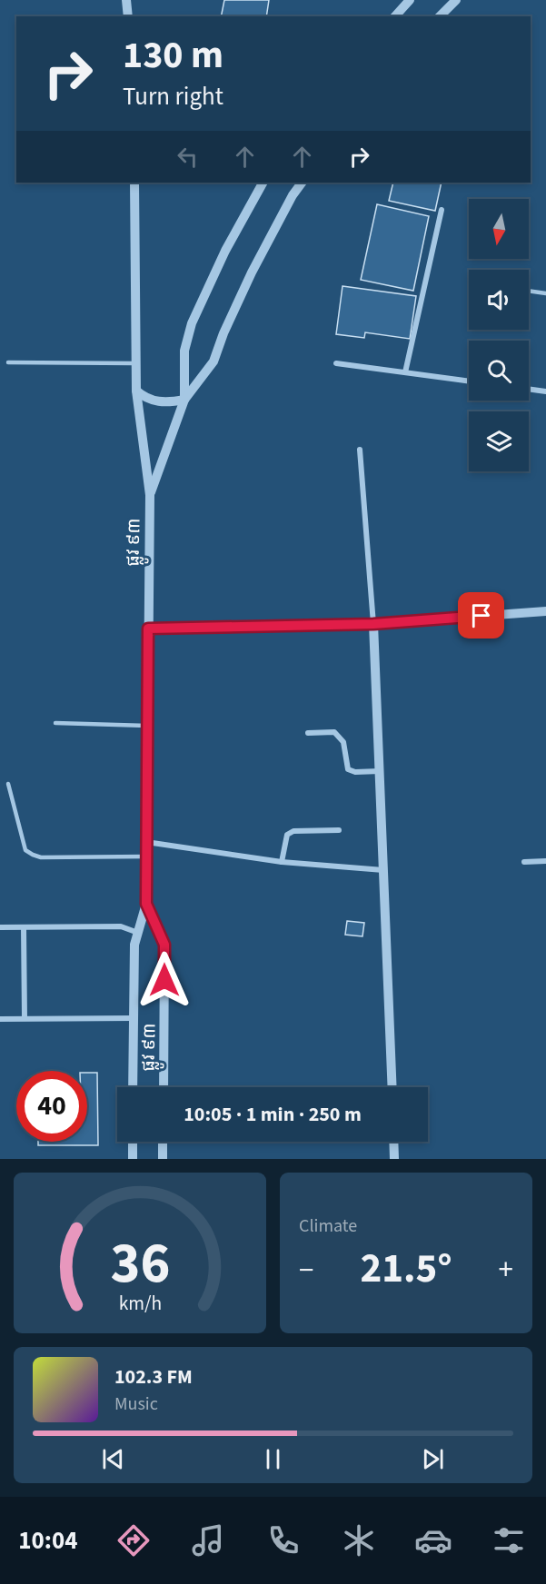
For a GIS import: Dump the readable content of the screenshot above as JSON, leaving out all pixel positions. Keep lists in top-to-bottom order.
{
  "streets": {
    "street": ["ផ្លូវ ៩៣"]
  },
  "north": "bottom",
  "page": {
    "turn": ["130 m", "Turn right"],
    "limit": "40",
    "trip": "10:05 · 1 min · 250 m",
    "tile": "Climate",
    "heat": ["−", "21.5°", "+"],
    "song": ["102.3 FM", "Music"],
    "tabs": "10:04",
    "gauge": ["36", "km/h"]
  }
}
